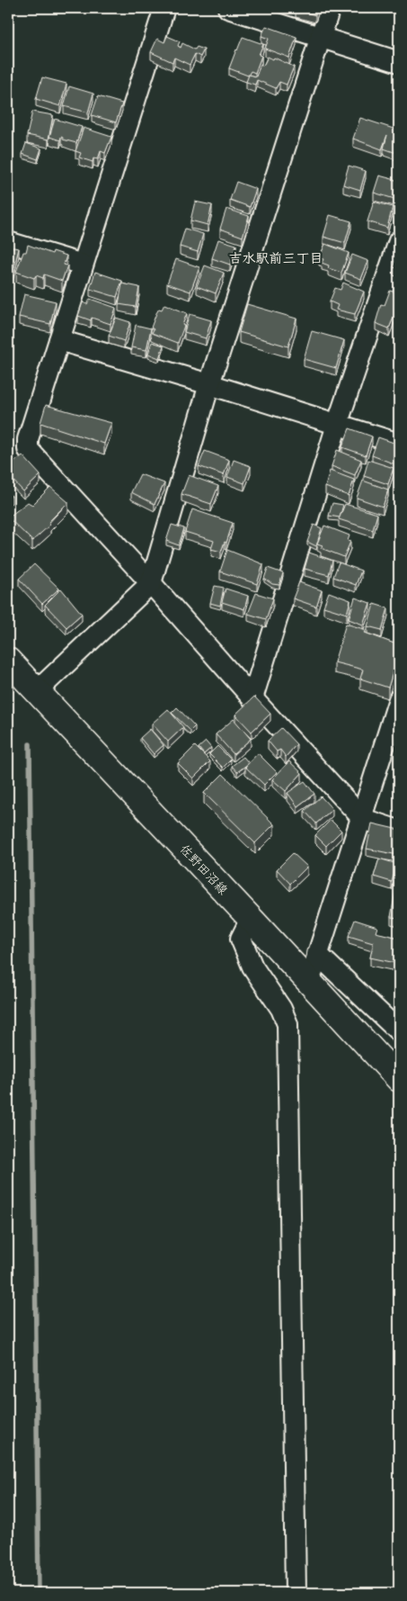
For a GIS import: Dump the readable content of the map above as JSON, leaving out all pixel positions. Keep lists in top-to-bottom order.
{
  "streets": {
    "main road": ["佐野田沼線"]
  },
  "districts": ["吉水駅前三丁目"]
}
